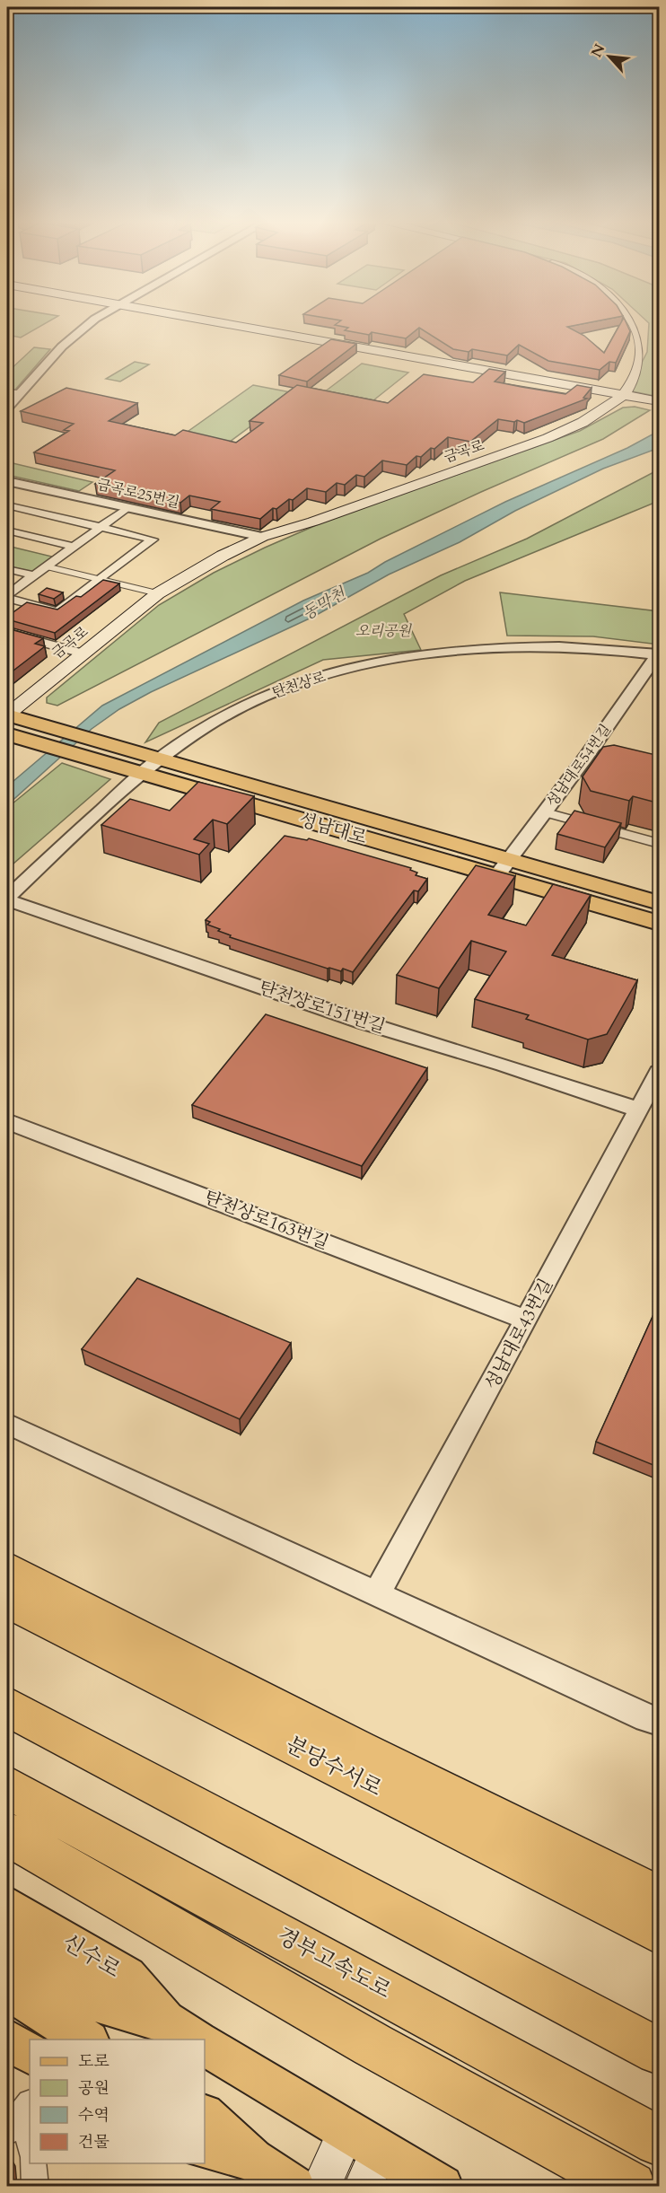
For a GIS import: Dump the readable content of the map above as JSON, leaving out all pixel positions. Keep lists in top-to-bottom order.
{
  "streets": {
    "highway": ["분당수서로", "경부고속도로"],
    "main road": ["금곡로", "성남대로", "신수로"],
    "street": [
      "금곡로25번길",
      "탄천상로",
      "성남대로54번길",
      "탄천상로151번길",
      "탄천상로163번길",
      "성남대로43번길"
    ]
  },
  "crossings": [
    ["금곡로", "금곡로25번길"],
    ["금곡로", "성남대로"],
    ["탄천상로", "성남대로54번길"],
    ["탄천상로", "성남대로"],
    ["탄천상로", "탄천상로151번길"],
    ["성남대로54번길", "성남대로"],
    ["탄천상로151번길", "성남대로43번길"],
    ["탄천상로163번길", "성남대로43번길"]
  ],
  "water": ["동막천"],
  "parks": ["오리공원"],
  "legend": [
    "도로",
    "공원",
    "수역",
    "건물"
  ],
  "north": "top left"
}
